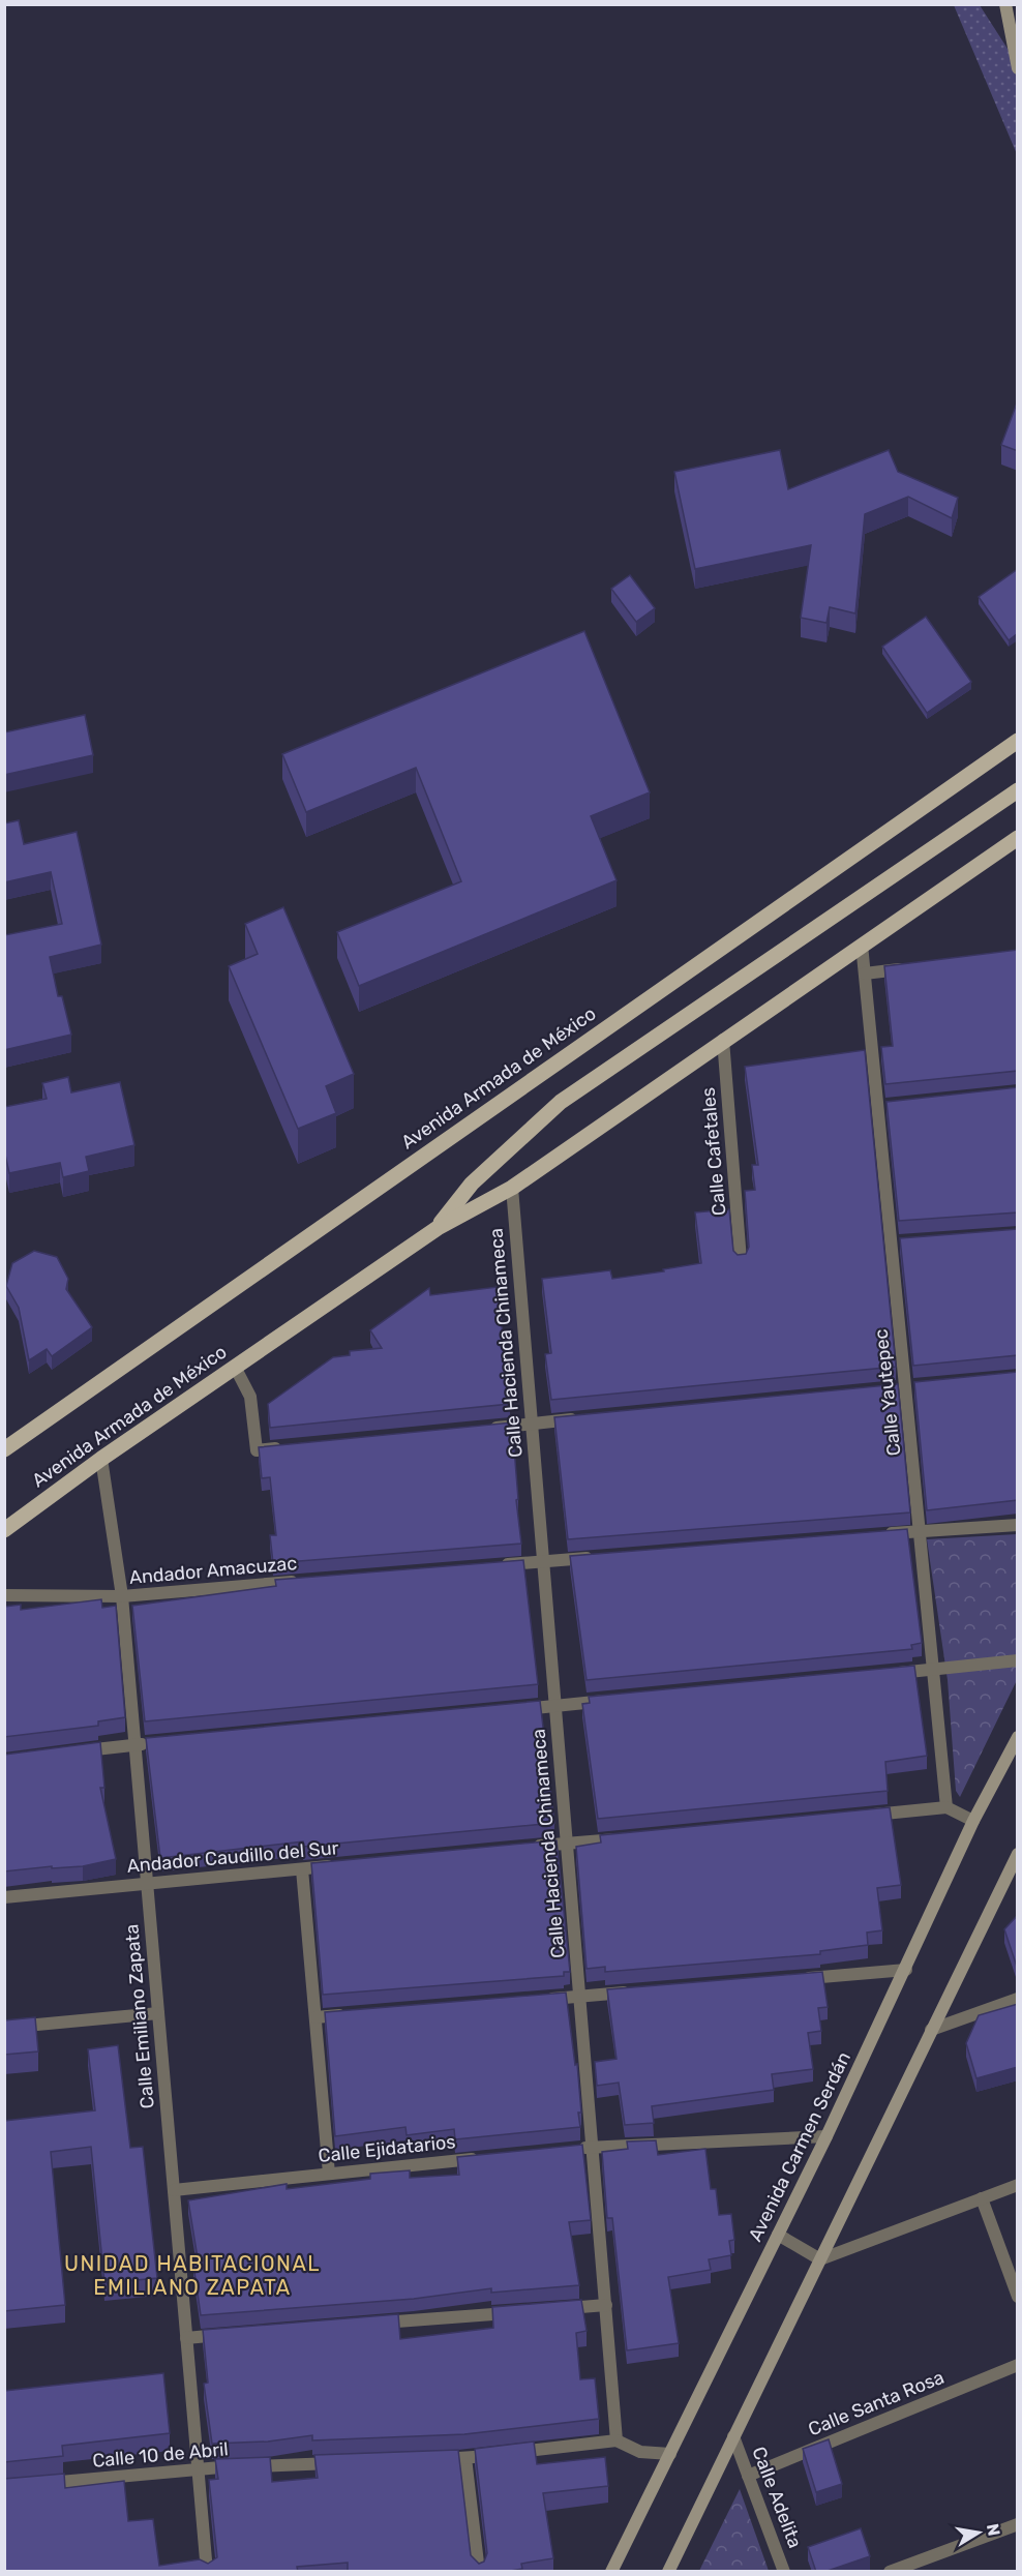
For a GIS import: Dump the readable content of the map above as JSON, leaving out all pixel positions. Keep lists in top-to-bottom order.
{
  "streets": {
    "main road": ["Avenida Armada de México"],
    "street": [
      "Calle Cafetales",
      "Calle Hacienda Chinameca",
      "Calle Yautepec",
      "Andador Amacuzac",
      "Andador Caudillo del Sur",
      "Calle Emiliano Zapata",
      "Avenida Carmen Serdán",
      "Calle Ejidatarios",
      "Calle Santa Rosa",
      "Calle 10 de Abril",
      "Calle Adelita"
    ]
  },
  "crossings": [
    ["Avenida Armada de México", "Calle Cafetales"],
    ["Avenida Armada de México", "Calle Hacienda Chinameca"],
    ["Avenida Armada de México", "Calle Yautepec"],
    ["Avenida Armada de México", "Calle Emiliano Zapata"],
    ["Andador Amacuzac", "Calle Emiliano Zapata"],
    ["Andador Caudillo del Sur", "Calle Emiliano Zapata"],
    ["Calle Emiliano Zapata", "Calle Ejidatarios"],
    ["Calle Emiliano Zapata", "Calle 10 de Abril"],
    ["Calle Santa Rosa", "Calle Adelita"]
  ],
  "districts": ["UNIDAD HABITACIONAL EMILIANO ZAPATA"],
  "north": "right"
}
